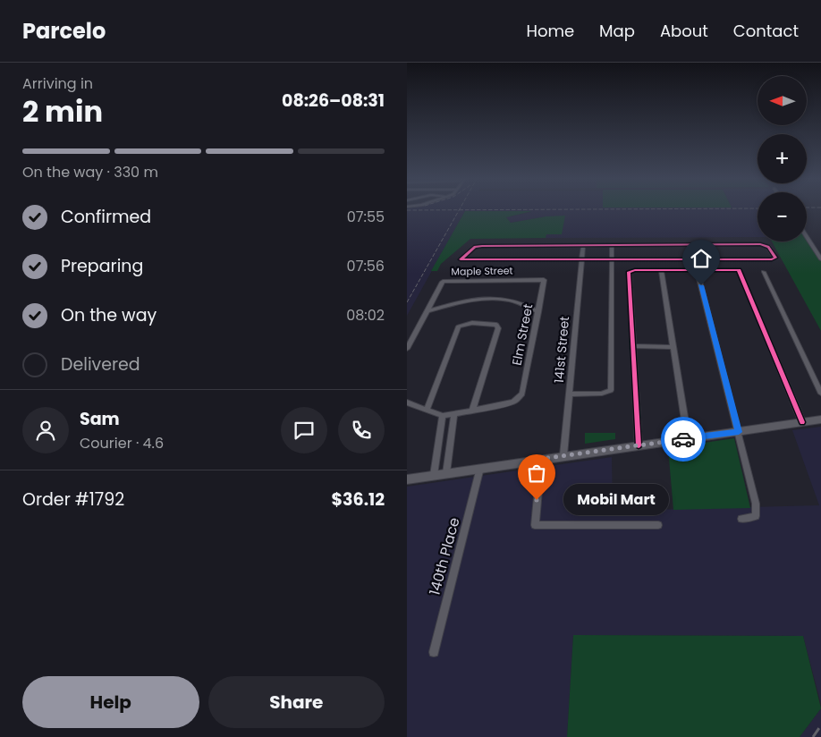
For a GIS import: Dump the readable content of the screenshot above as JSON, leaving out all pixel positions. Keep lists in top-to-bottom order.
{
  "streets": {
    "street": [
      "Maple Street",
      "Elm Street",
      "141st Street",
      "140th Place"
    ]
  },
  "crossings": [
    ["Maple Street", "Elm Street"]
  ],
  "places": ["Mobil Mart"],
  "north": "left",
  "page": {
    "header": "Parcelo",
    "nav": [
      "Home",
      "Map",
      "About",
      "Contact"
    ],
    "heading": ["2 min", "Arriving in", "08:26–08:31"],
    "panel": [
      "Sam",
      "Courier · 4.6",
      "Order #1792",
      "$36.12"
    ],
    "map_buttons": ["+", "−"],
    "bar": "On the way · 330 m",
    "list": [
      ["Confirmed", "07:55"],
      ["Preparing", "07:56"],
      ["On the way", "08:02"],
      "Delivered"
    ],
    "bubble": "Mobil Mart",
    "buttons": ["Help", "Share"]
  }
}
